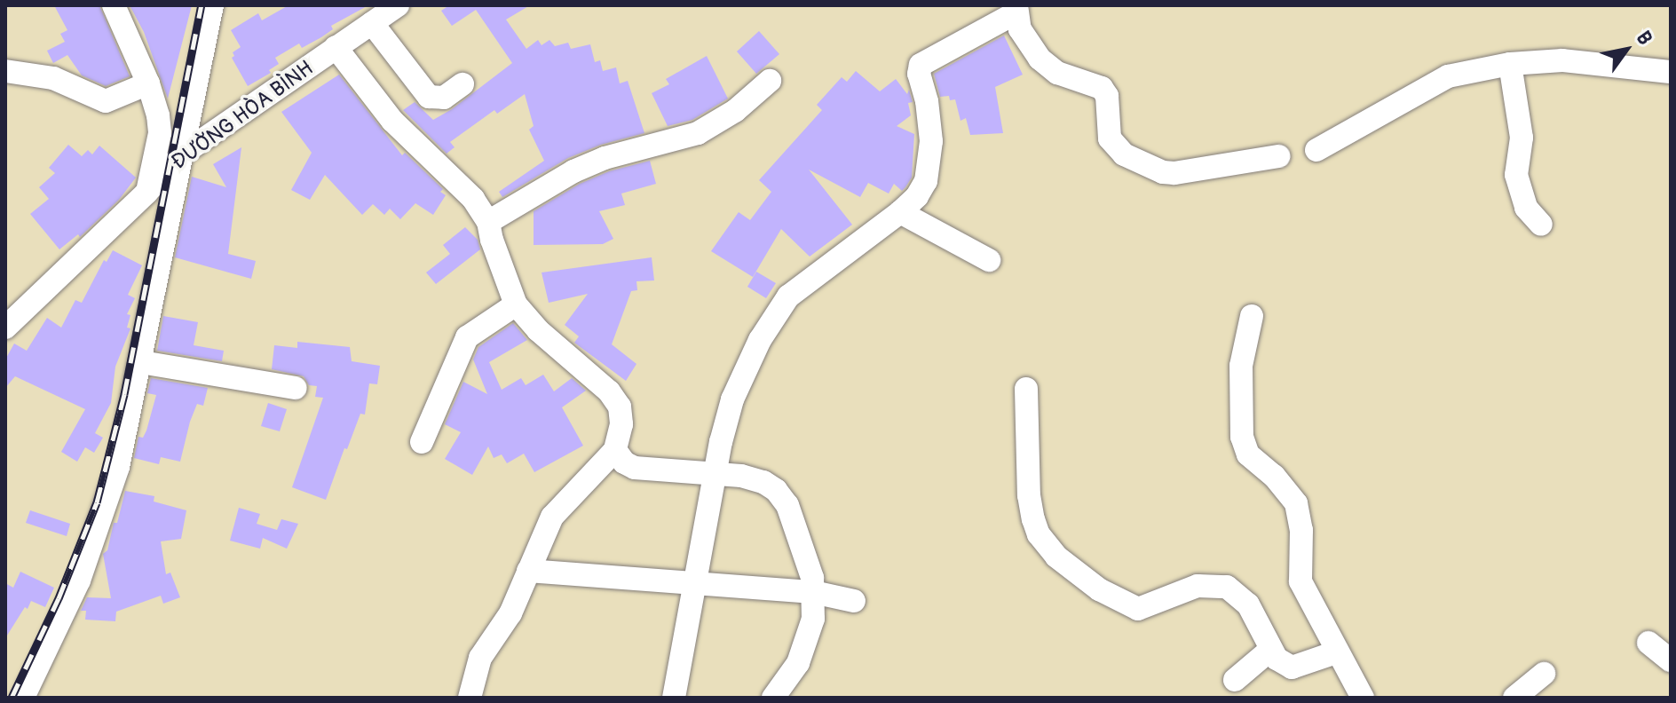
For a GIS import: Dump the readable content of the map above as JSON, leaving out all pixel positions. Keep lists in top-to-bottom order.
{
  "streets": {
    "street": ["ĐƯỜNG HÒA BÌNH"]
  },
  "north": "top right"
}
